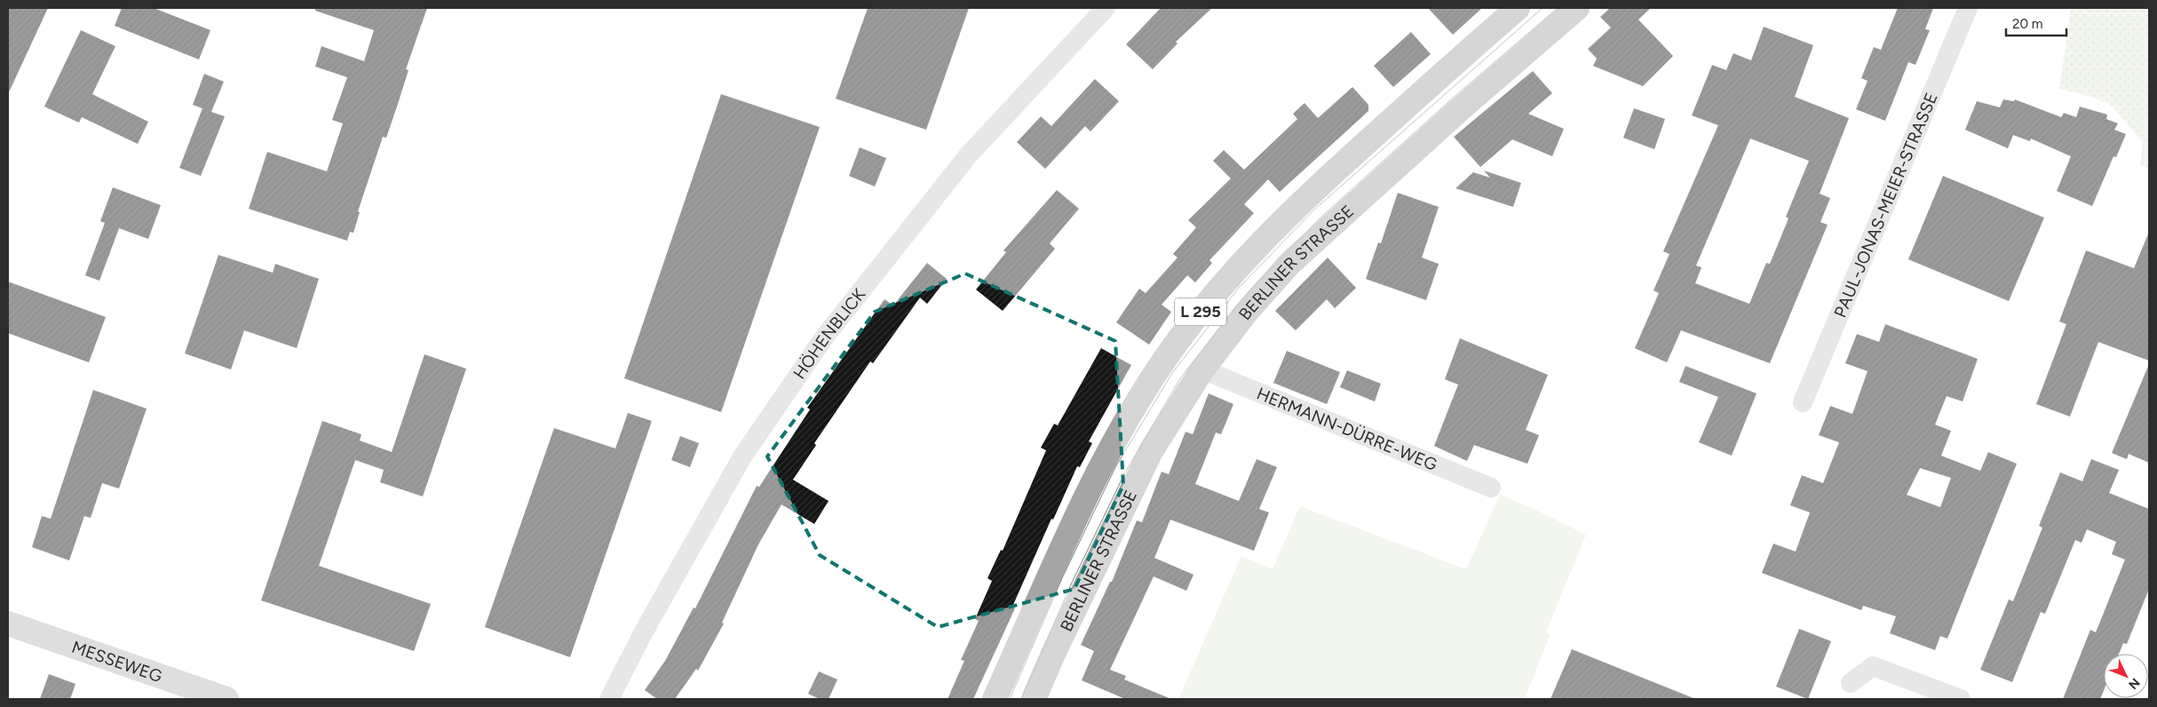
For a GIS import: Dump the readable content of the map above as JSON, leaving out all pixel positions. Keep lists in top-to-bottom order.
{
  "streets": {
    "main road": ["BERLINER STRASSE", "L 295", "MESSEWEG"],
    "street": ["PAUL-JONAS-MEIER-STRASSE", "HÖHENBLICK", "HERMANN-DÜRRE-WEG"]
  },
  "crossings": [
    ["BERLINER STRASSE", "HERMANN-DÜRRE-WEG"]
  ],
  "scale_bar": "20 m",
  "north": "bottom right"
}
